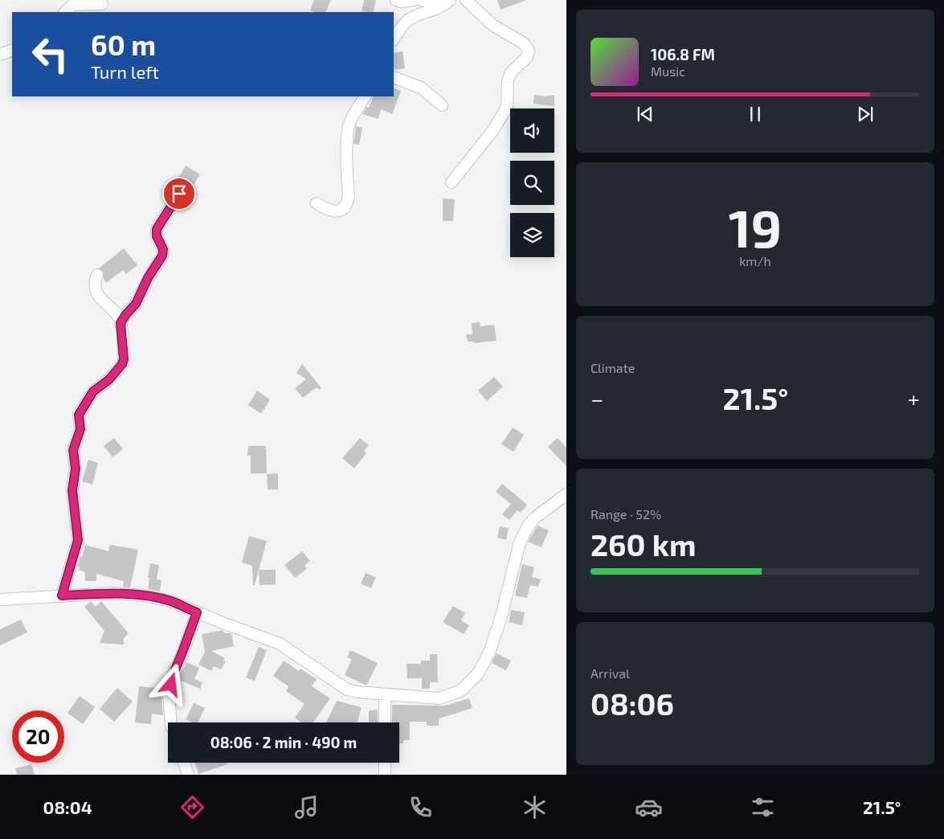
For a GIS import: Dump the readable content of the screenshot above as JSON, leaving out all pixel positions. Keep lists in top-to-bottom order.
{
  "page": {
    "turn": ["60 m", "Turn left"],
    "song": ["106.8 FM", "Music"],
    "tile": [
      ["19", "km/h"],
      "Climate",
      ["Range · 52%", "260 km"],
      ["Arrival", "08:06"]
    ],
    "heat": ["−", "21.5°", "+"],
    "limit": "20",
    "trip": "08:06 · 2 min · 490 m",
    "tabs": ["08:04", "21.5°"]
  }
}
